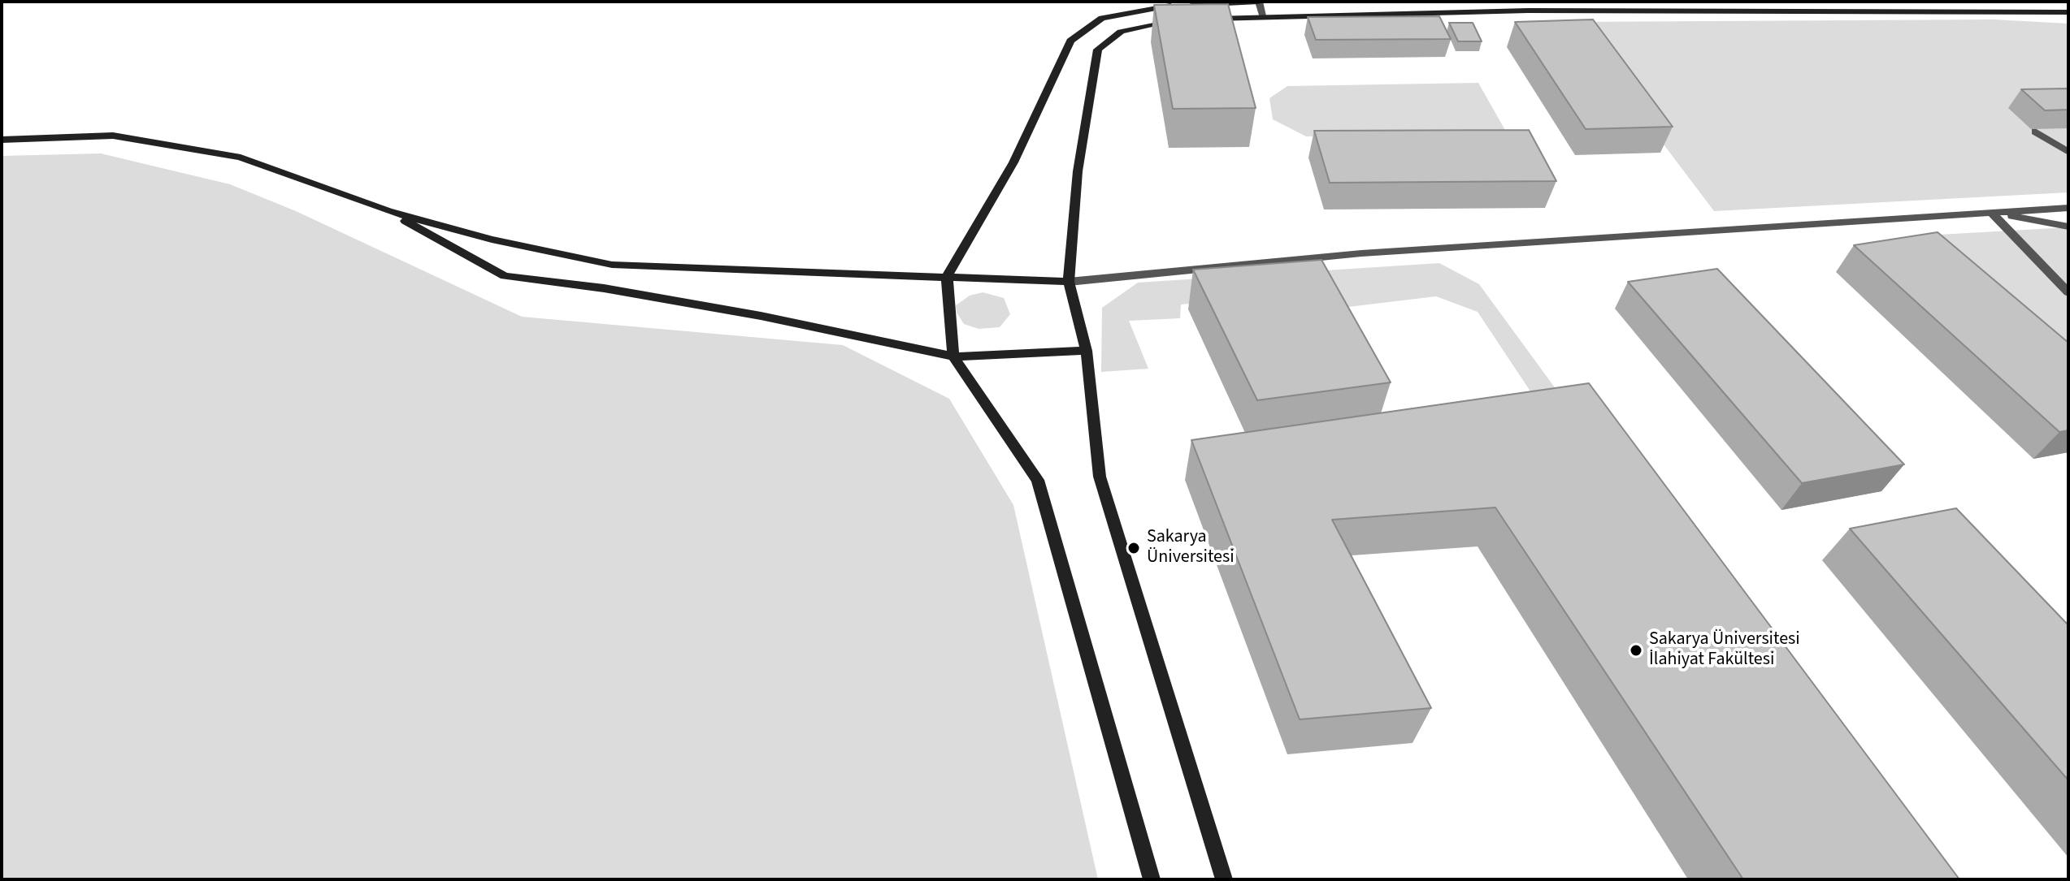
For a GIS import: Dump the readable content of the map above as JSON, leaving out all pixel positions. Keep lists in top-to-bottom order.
{
  "places": ["Sakarya Üniversitesi", "Sakarya Üniversitesi İlahiyat Fakültesi"]
}
